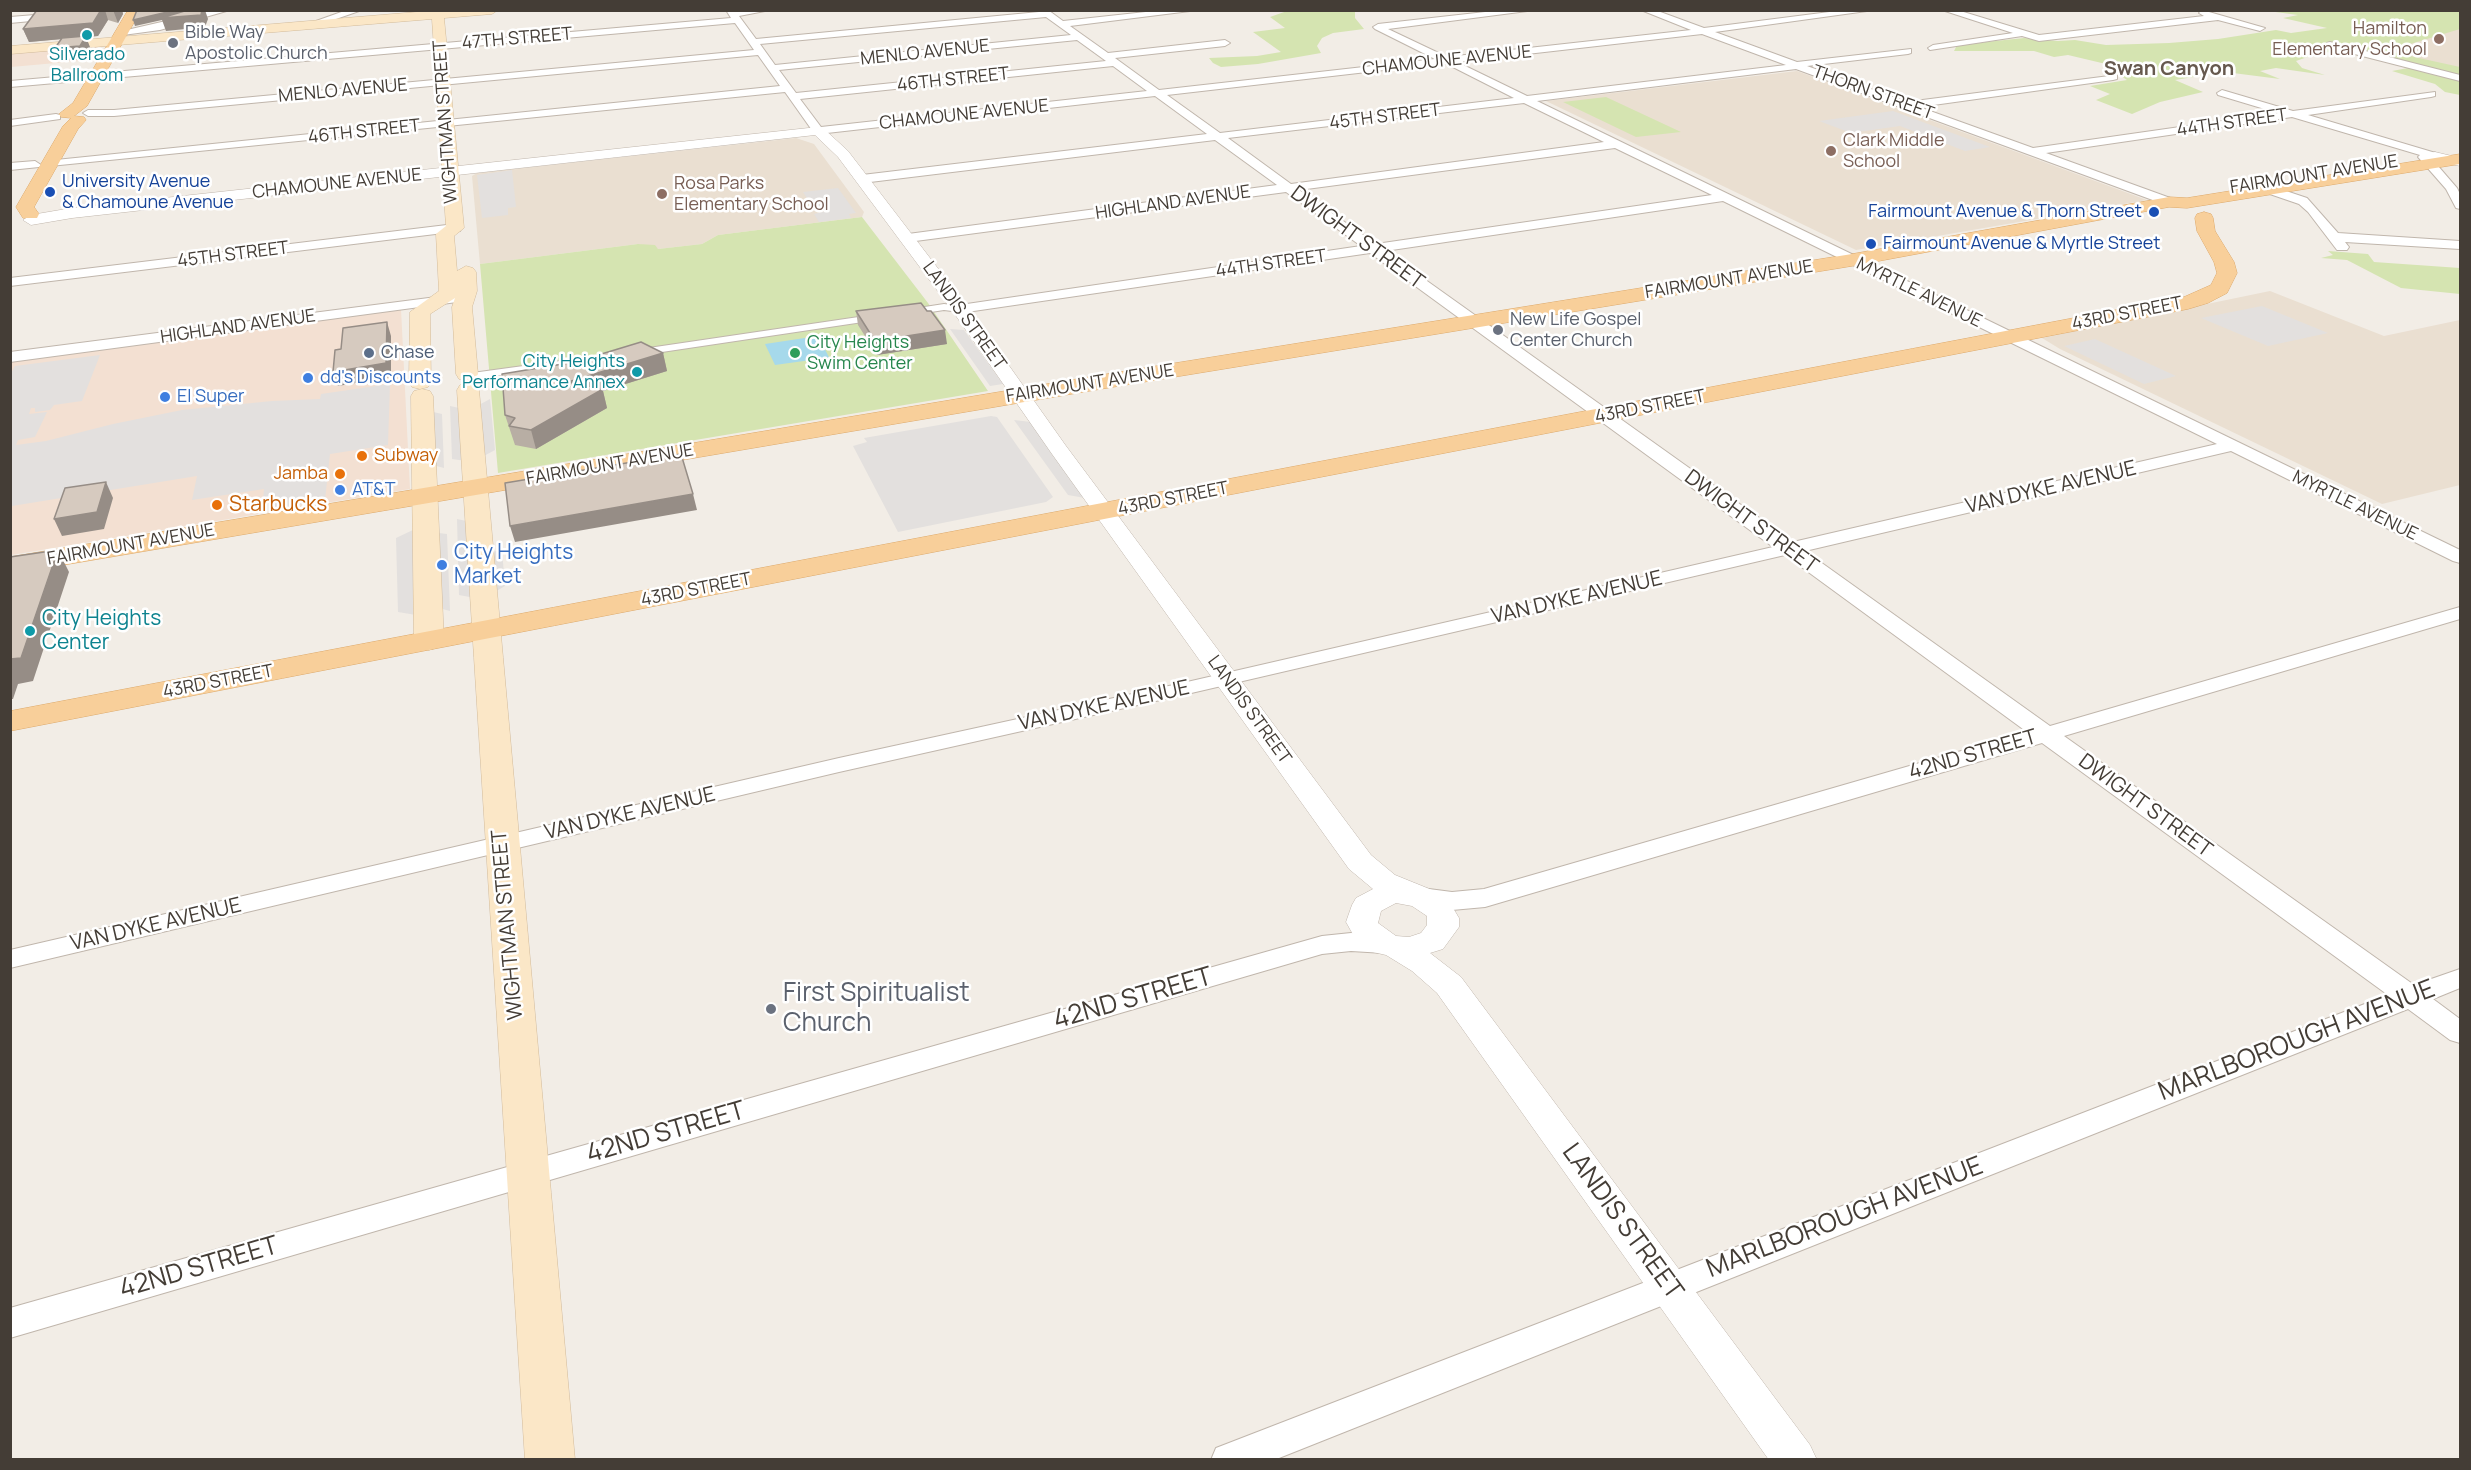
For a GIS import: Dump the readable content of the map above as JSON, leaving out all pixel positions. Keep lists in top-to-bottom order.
{
  "streets": {
    "main road": ["WIGHTMAN STREET", "FAIRMOUNT AVENUE", "43RD STREET"],
    "street": [
      "47TH STREET",
      "MENLO AVENUE",
      "CHAMOUNE AVENUE",
      "46TH STREET",
      "THORN STREET",
      "45TH STREET",
      "44TH STREET",
      "HIGHLAND AVENUE",
      "DWIGHT STREET",
      "MYRTLE AVENUE",
      "LANDIS STREET",
      "VAN DYKE AVENUE",
      "42ND STREET",
      "MARLBOROUGH AVENUE"
    ]
  },
  "crossings": [
    ["47TH STREET", "WIGHTMAN STREET"],
    ["47TH STREET", "LANDIS STREET"],
    ["MENLO AVENUE", "WIGHTMAN STREET"],
    ["MENLO AVENUE", "DWIGHT STREET"],
    ["MENLO AVENUE", "LANDIS STREET"],
    ["CHAMOUNE AVENUE", "THORN STREET"],
    ["CHAMOUNE AVENUE", "WIGHTMAN STREET"],
    ["CHAMOUNE AVENUE", "DWIGHT STREET"],
    ["CHAMOUNE AVENUE", "MYRTLE AVENUE"],
    ["CHAMOUNE AVENUE", "LANDIS STREET"],
    ["46TH STREET", "WIGHTMAN STREET"],
    ["46TH STREET", "DWIGHT STREET"],
    ["46TH STREET", "LANDIS STREET"],
    ["THORN STREET", "45TH STREET"],
    ["THORN STREET", "44TH STREET"],
    ["THORN STREET", "FAIRMOUNT AVENUE"],
    ["45TH STREET", "WIGHTMAN STREET"],
    ["45TH STREET", "DWIGHT STREET"],
    ["45TH STREET", "MYRTLE AVENUE"],
    ["45TH STREET", "LANDIS STREET"],
    ["WIGHTMAN STREET", "FAIRMOUNT AVENUE"],
    ["WIGHTMAN STREET", "HIGHLAND AVENUE"],
    ["WIGHTMAN STREET", "43RD STREET"],
    ["WIGHTMAN STREET", "VAN DYKE AVENUE"],
    ["WIGHTMAN STREET", "42ND STREET"],
    ["44TH STREET", "DWIGHT STREET"],
    ["44TH STREET", "MYRTLE AVENUE"],
    ["44TH STREET", "LANDIS STREET"],
    ["FAIRMOUNT AVENUE", "DWIGHT STREET"],
    ["FAIRMOUNT AVENUE", "MYRTLE AVENUE"],
    ["FAIRMOUNT AVENUE", "LANDIS STREET"],
    ["HIGHLAND AVENUE", "DWIGHT STREET"],
    ["HIGHLAND AVENUE", "MYRTLE AVENUE"],
    ["HIGHLAND AVENUE", "LANDIS STREET"],
    ["DWIGHT STREET", "43RD STREET"],
    ["DWIGHT STREET", "VAN DYKE AVENUE"],
    ["DWIGHT STREET", "42ND STREET"],
    ["DWIGHT STREET", "MARLBOROUGH AVENUE"],
    ["MYRTLE AVENUE", "43RD STREET"],
    ["MYRTLE AVENUE", "VAN DYKE AVENUE"],
    ["43RD STREET", "LANDIS STREET"],
    ["LANDIS STREET", "VAN DYKE AVENUE"],
    ["LANDIS STREET", "42ND STREET"],
    ["LANDIS STREET", "MARLBOROUGH AVENUE"]
  ],
  "districts": ["Swan Canyon"],
  "places": [
    "Silverado Ballroom",
    "Hamilton Elementary School",
    "Bible Way Apostolic Church",
    "Clark Middle School",
    "University Avenue & Chamoune Avenue",
    "Rosa Parks Elementary School",
    "Fairmount Avenue & Thorn Street",
    "Fairmount Avenue & Myrtle Street",
    "New Life Gospel Center Church",
    "Chase",
    "City Heights Swim Center",
    "City Heights Performance Annex",
    "dd's Discounts",
    "El Super",
    "Subway",
    "Jamba",
    "AT&T",
    "Starbucks",
    "City Heights Market",
    "City Heights Center",
    "First Spiritualist Church"
  ]
}
